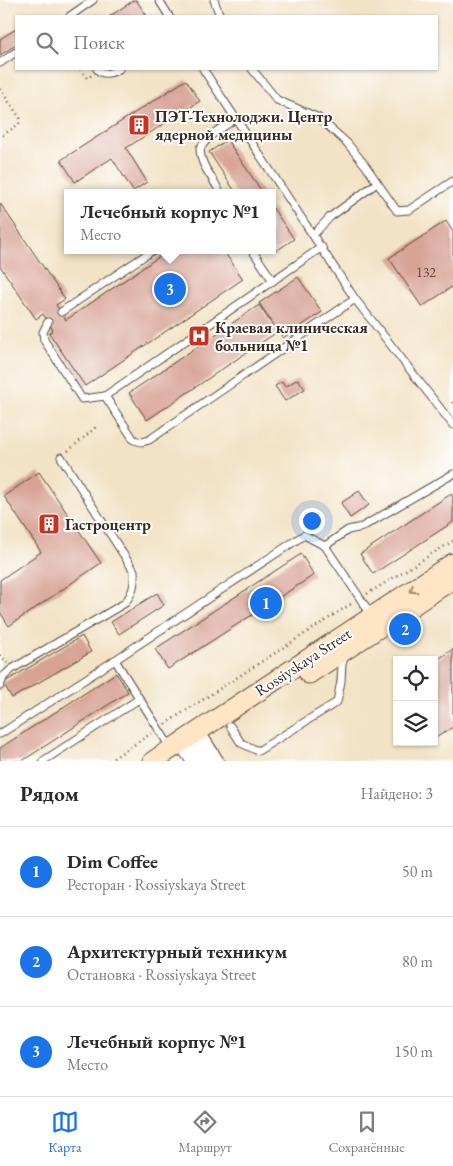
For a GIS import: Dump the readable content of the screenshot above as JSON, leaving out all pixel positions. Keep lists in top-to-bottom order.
{
  "streets": {
    "main road": ["Rossiyskaya Street"]
  },
  "places": {
    "building": ["ПЭТ-Технолоджи. Центр ядерной медицины", "Гастроцентр"],
    "hospital": ["Краевая клиническая больница №1"]
  },
  "house_numbers": ["132"],
  "page": {
    "search": "Поиск",
    "popup": ["Лечебный корпус №1", "Место"],
    "pins": ["3", "1", "2"],
    "heading": ["Рядом", "Найдено: 3"],
    "list": [
      {
        "mark": "1",
        "name": "Dim Coffee",
        "note": "Ресторан · Rossiyskaya Street",
        "value": "50 m"
      },
      {
        "mark": "2",
        "name": "Архитектурный техникум",
        "note": "Остановка · Rossiyskaya Street",
        "value": "80 m"
      },
      {
        "mark": "3",
        "name": "Лечебный корпус №1",
        "note": "Место",
        "value": "150 m"
      }
    ],
    "nav": ["Карта", "Маршрут", "Сохранённые"]
  }
}
